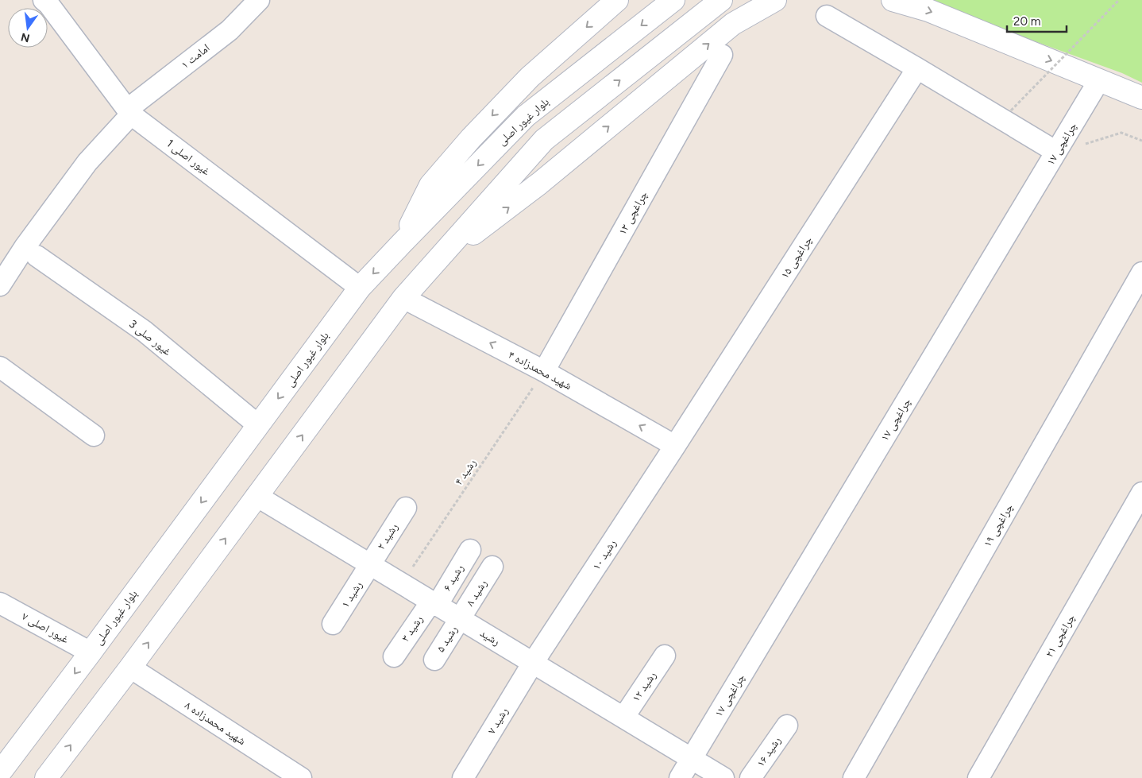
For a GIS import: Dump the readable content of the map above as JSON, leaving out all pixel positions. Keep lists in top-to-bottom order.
{
  "streets": {
    "main road": ["بلوار غیور اصلی"],
    "street": [
      "امامت ۱",
      "چراغچی ۱۷",
      "غیور اصلی 1",
      "چراغچی ۱۳",
      "چراغچی ۱۵",
      "غیور صلی 3",
      "شهید محمدزاده ۴",
      "چراغچی ۱۹",
      "رشید ۲",
      "رشید ۱۰",
      "رشید ۶",
      "رشید ۸",
      "رشید ۱",
      "غیور اصلی ۷",
      "رشید ۳",
      "چراغچی ۲۱",
      "رشید",
      "رشید ۵",
      "رشید ۱۲",
      "رشید ۷",
      "شهید محمدزاده ۸",
      "رشید ۱۶"
    ],
    "path": ["رشید ۴"]
  },
  "crossings": [
    ["امامت ۱", "غیور اصلی 1"],
    ["بلوار غیور اصلی", "غیور اصلی 1"],
    ["بلوار غیور اصلی", "غیور صلی 3"],
    ["بلوار غیور اصلی", "غیور اصلی ۷"],
    ["چراغچی ۱۷", "رشید"],
    ["چراغچی ۱۳", "شهید محمدزاده ۴"],
    ["چراغچی ۱۳", "رشید ۴"],
    ["چراغچی ۱۵", "شهید محمدزاده ۴"],
    ["چراغچی ۱۵", "رشید ۱۰"],
    ["شهید محمدزاده ۴", "رشید ۴"],
    ["شهید محمدزاده ۴", "رشید ۱۰"],
    ["رشید ۴", "رشید"],
    ["رشید ۲", "رشید ۱"],
    ["رشید ۲", "رشید"],
    ["رشید ۱۰", "رشید"],
    ["رشید ۱۰", "رشید ۷"],
    ["رشید ۶", "رشید ۳"],
    ["رشید ۶", "رشید"],
    ["رشید ۸", "رشید"],
    ["رشید ۸", "رشید ۵"],
    ["رشید ۱", "رشید"],
    ["رشید ۳", "رشید"],
    ["رشید", "رشید ۵"],
    ["رشید", "رشید ۱۲"],
    ["رشید", "رشید ۷"]
  ],
  "one_way": ["شهید محمدزاده ۴"],
  "scale_bar": "20 m",
  "north": "bottom"
}
